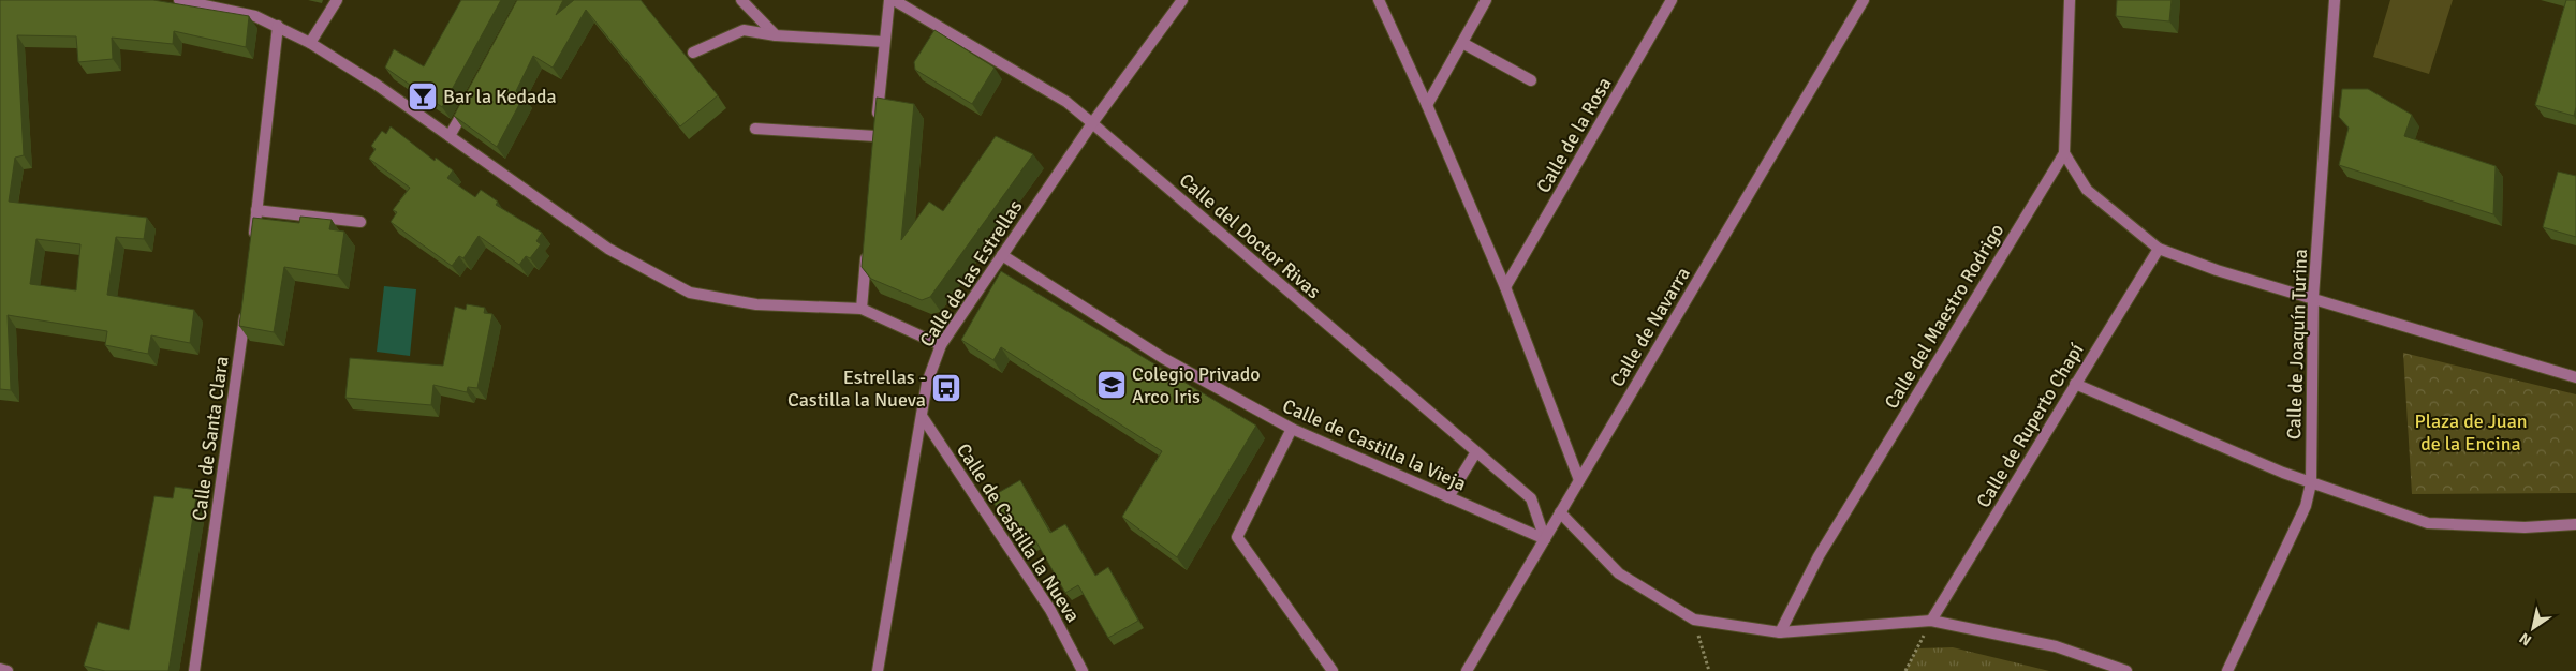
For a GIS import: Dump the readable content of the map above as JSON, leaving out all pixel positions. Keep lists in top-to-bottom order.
{
  "streets": {
    "street": [
      "Calle de la Rosa",
      "Calle del Doctor Rivas",
      "Calle de las Estrellas",
      "Calle del Maestro Rodrigo",
      "Calle de Navarra",
      "Calle de Joaquín Turina",
      "Calle de Ruperto Chapí",
      "Calle de Santa Clara",
      "Calle de Castilla la Vieja",
      "Calle de Castilla la Nueva"
    ]
  },
  "crossings": [
    ["Calle del Doctor Rivas", "Calle de las Estrellas"],
    ["Calle del Doctor Rivas", "Calle de Navarra"],
    ["Calle del Doctor Rivas", "Calle de Castilla la Vieja"],
    ["Calle de las Estrellas", "Calle de Castilla la Vieja"],
    ["Calle de las Estrellas", "Calle de Castilla la Nueva"],
    ["Calle de Navarra", "Calle de Castilla la Vieja"]
  ],
  "parks": ["Plaza de Juan de la Encina"],
  "places": {
    "bar": ["Bar la Kedada"],
    "school or university": ["Colegio Privado Arco Iris"],
    "bus stop": ["Estrellas - Castilla la Nueva"]
  },
  "north": "bottom left"
}
